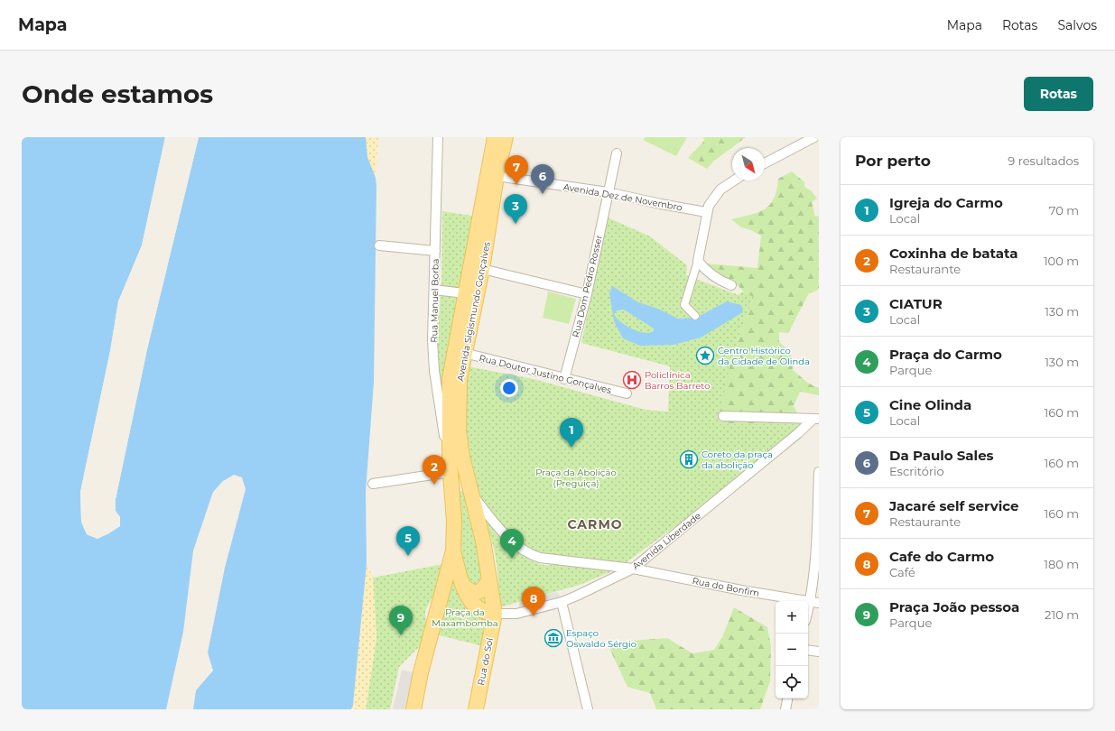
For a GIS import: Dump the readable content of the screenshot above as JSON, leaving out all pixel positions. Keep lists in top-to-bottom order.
{
  "streets": {
    "main road": ["Avenida Sigismundo Gonçalves", "Rua do Sol"],
    "street": [
      "Avenida Dez de Novembro",
      "Rua Dom Pedro Rosser",
      "Rua Manuel Borba",
      "Rua Doutor Justino Gonçalves",
      "Avenida Liberdade",
      "Rua do Bonfim"
    ]
  },
  "crossings": [
    ["Avenida Dez de Novembro", "Rua Dom Pedro Rosser"],
    ["Avenida Dez de Novembro", "Avenida Sigismundo Gonçalves"],
    ["Rua Dom Pedro Rosser", "Rua Doutor Justino Gonçalves"],
    ["Rua Manuel Borba", "Avenida Sigismundo Gonçalves"],
    ["Avenida Sigismundo Gonçalves", "Rua Doutor Justino Gonçalves"],
    ["Avenida Sigismundo Gonçalves", "Avenida Liberdade"],
    ["Avenida Sigismundo Gonçalves", "Rua do Bonfim"],
    ["Avenida Sigismundo Gonçalves", "Rua do Sol"],
    ["Avenida Liberdade", "Rua do Bonfim"],
    ["Avenida Liberdade", "Rua do Sol"]
  ],
  "districts": ["CARMO"],
  "parks": ["Praça da Abolição (Preguiça)", "Praça da Maxambomba"],
  "places": {
    "place": ["Centro Histórico da Cidade de Olinda"],
    "hospital": ["Policlínica Barros Barreto"],
    "building": ["Coreto da praça da abolição"],
    "museum": ["Espaço Oswaldo Sérgio"]
  },
  "north": "bottom right",
  "page": {
    "header": "Mapa",
    "nav": ["Mapa", "Rotas", "Salvos"],
    "buttons": "Rotas",
    "title": "Onde estamos",
    "heading": ["Por perto", "9 resultados"],
    "pins": [
      "7",
      "6",
      "3",
      "1",
      "2",
      "5",
      "4",
      "8",
      "9"
    ],
    "list": [
      {
        "mark": "1",
        "name": "Igreja do Carmo",
        "note": "Local",
        "value": "70 m"
      },
      {
        "mark": "2",
        "name": "Coxinha de batata",
        "note": "Restaurante",
        "value": "100 m"
      },
      {
        "mark": "3",
        "name": "CIATUR",
        "note": "Local",
        "value": "130 m"
      },
      {
        "mark": "4",
        "name": "Praça do Carmo",
        "note": "Parque",
        "value": "130 m"
      },
      {
        "mark": "5",
        "name": "Cine Olinda",
        "note": "Local",
        "value": "160 m"
      },
      {
        "mark": "6",
        "name": "Da Paulo Sales",
        "note": "Escritório",
        "value": "160 m"
      },
      {
        "mark": "7",
        "name": "Jacaré self service",
        "note": "Restaurante",
        "value": "160 m"
      },
      {
        "mark": "8",
        "name": "Cafe do Carmo",
        "note": "Café",
        "value": "180 m"
      },
      {
        "mark": "9",
        "name": "Praça João pessoa",
        "note": "Parque",
        "value": "210 m"
      }
    ],
    "map_buttons": ["+", "−"]
  }
}
